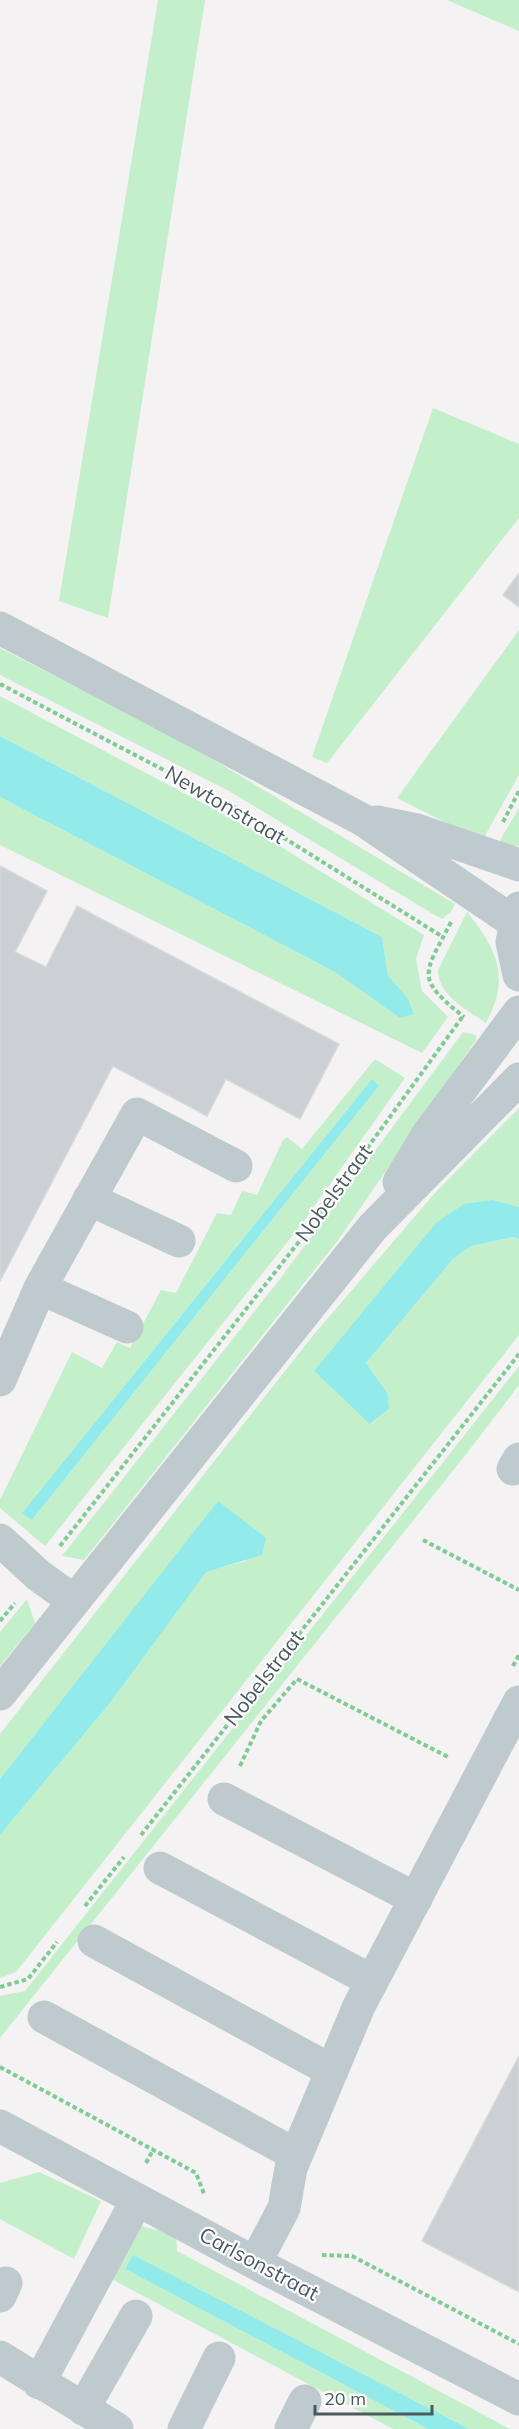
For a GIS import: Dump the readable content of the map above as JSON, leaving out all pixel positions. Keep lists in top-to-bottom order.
{
  "streets": {
    "street": ["Carlsonstraat"],
    "path": ["Newtonstraat", "Nobelstraat"]
  },
  "crossings": [
    ["Newtonstraat", "Nobelstraat"]
  ],
  "scale_bar": "20 m"
}
